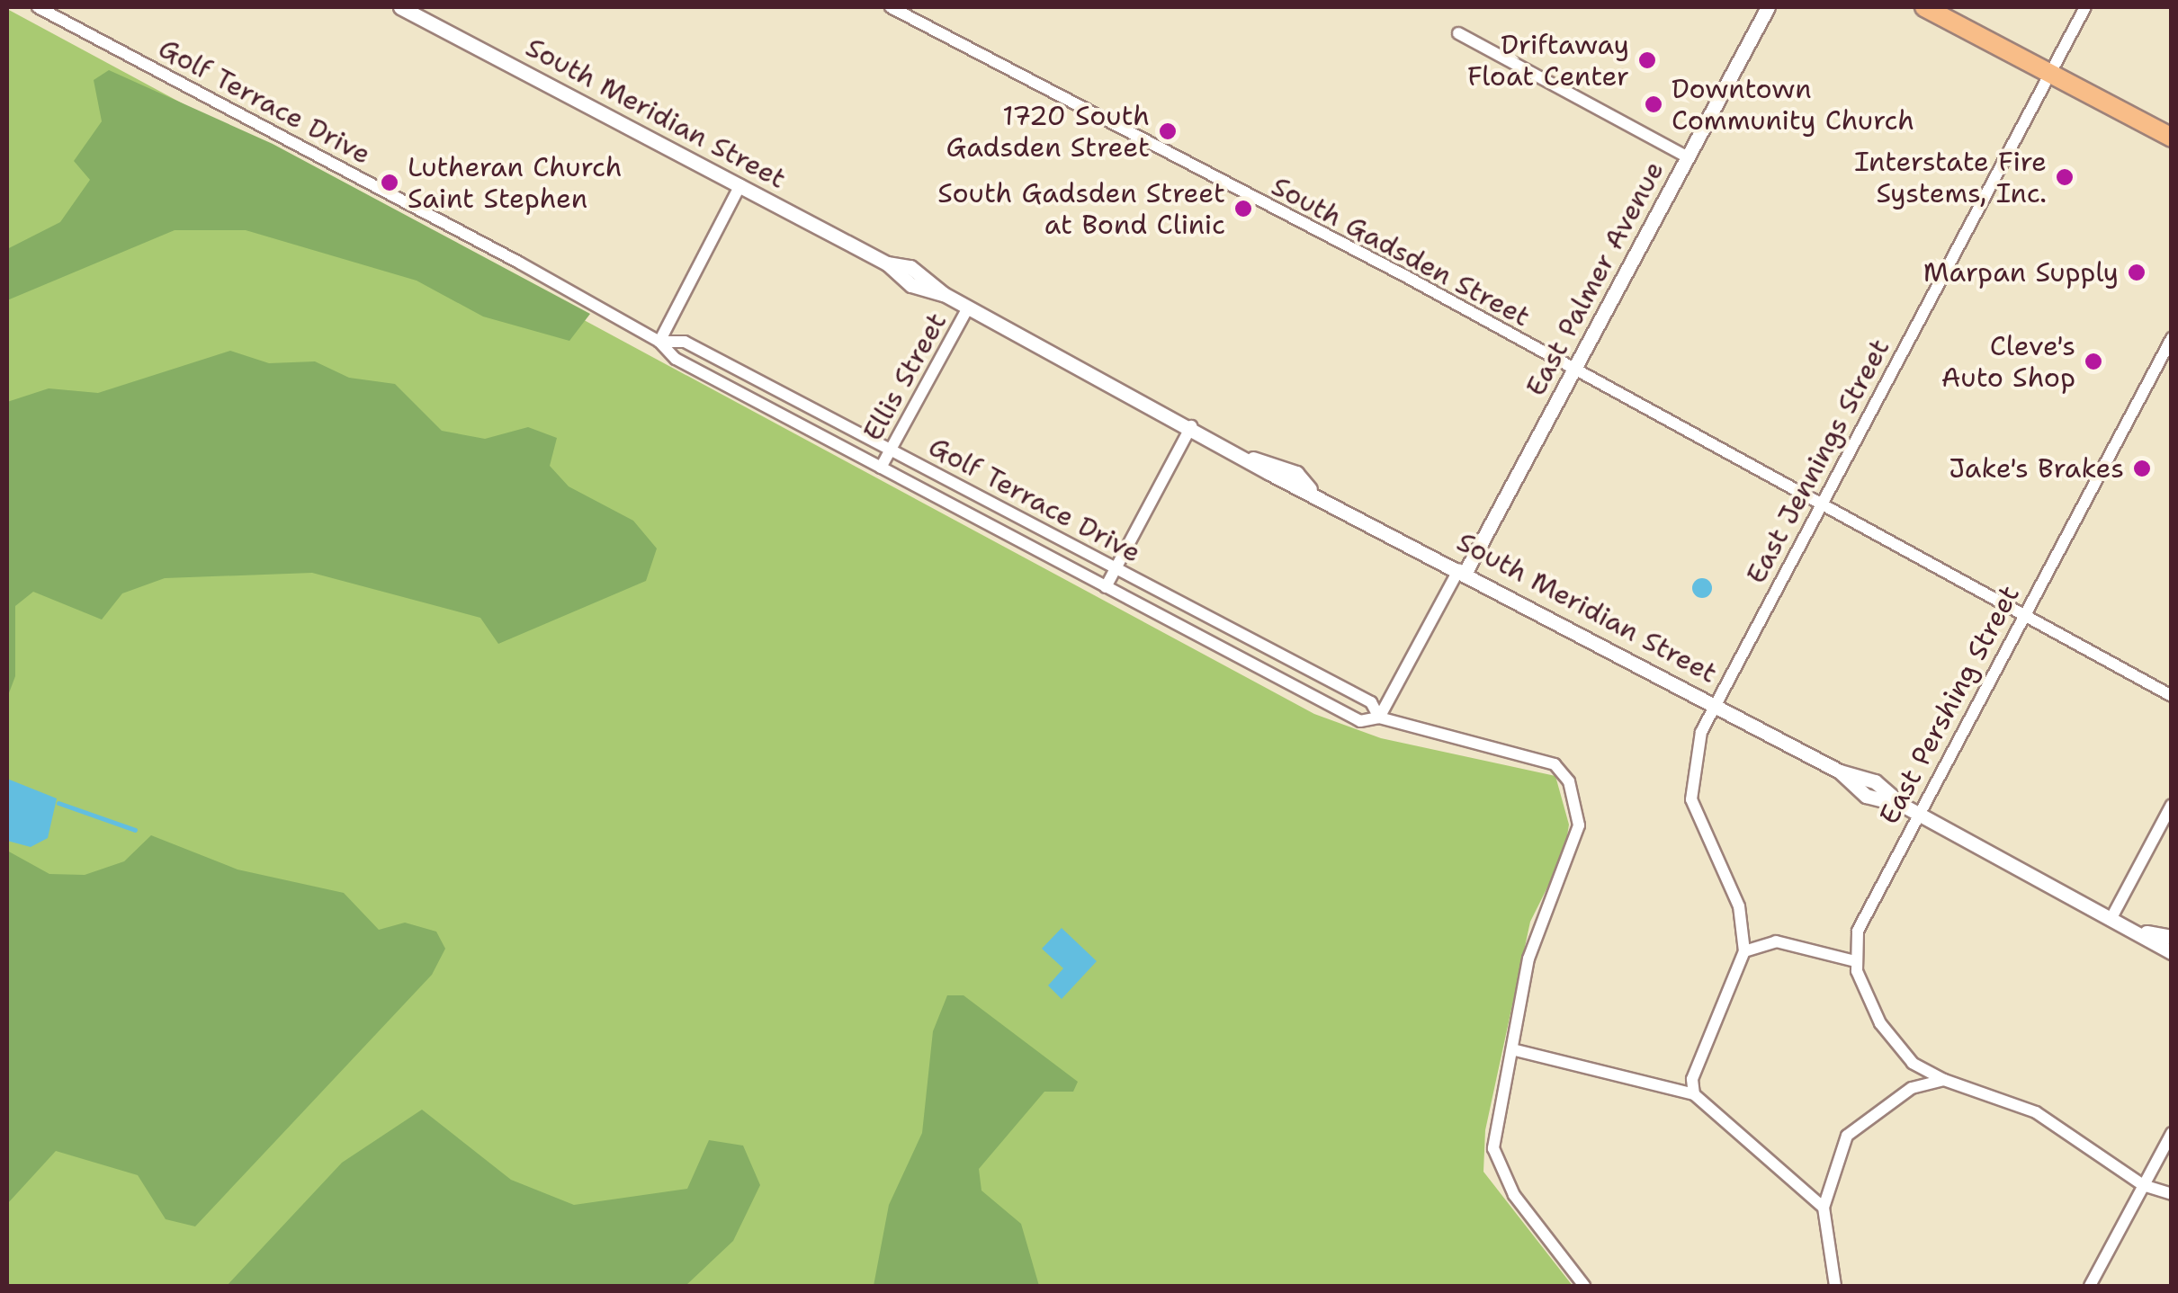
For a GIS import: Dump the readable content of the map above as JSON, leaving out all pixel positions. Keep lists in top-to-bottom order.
{
  "streets": {
    "street": [
      "Golf Terrace Drive",
      "South Meridian Street",
      "South Gadsden Street",
      "East Palmer Avenue",
      "Ellis Street",
      "East Jennings Street",
      "East Pershing Street"
    ]
  },
  "crossings": [
    ["Golf Terrace Drive", "East Palmer Avenue"],
    ["Golf Terrace Drive", "Ellis Street"],
    ["South Meridian Street", "East Palmer Avenue"],
    ["South Meridian Street", "Ellis Street"],
    ["South Meridian Street", "East Jennings Street"],
    ["South Meridian Street", "East Pershing Street"],
    ["South Gadsden Street", "East Palmer Avenue"],
    ["South Gadsden Street", "East Jennings Street"],
    ["South Gadsden Street", "East Pershing Street"]
  ],
  "places": [
    "Driftaway Float Center",
    "Downtown Community Church",
    "1720 South Gadsden Street",
    "Interstate Fire Systems, Inc.",
    "Lutheran Church Saint Stephen",
    "South Gadsden Street at Bond Clinic",
    "Marpan Supply",
    "Cleve's Auto Shop",
    "Jake's Brakes"
  ]
}
